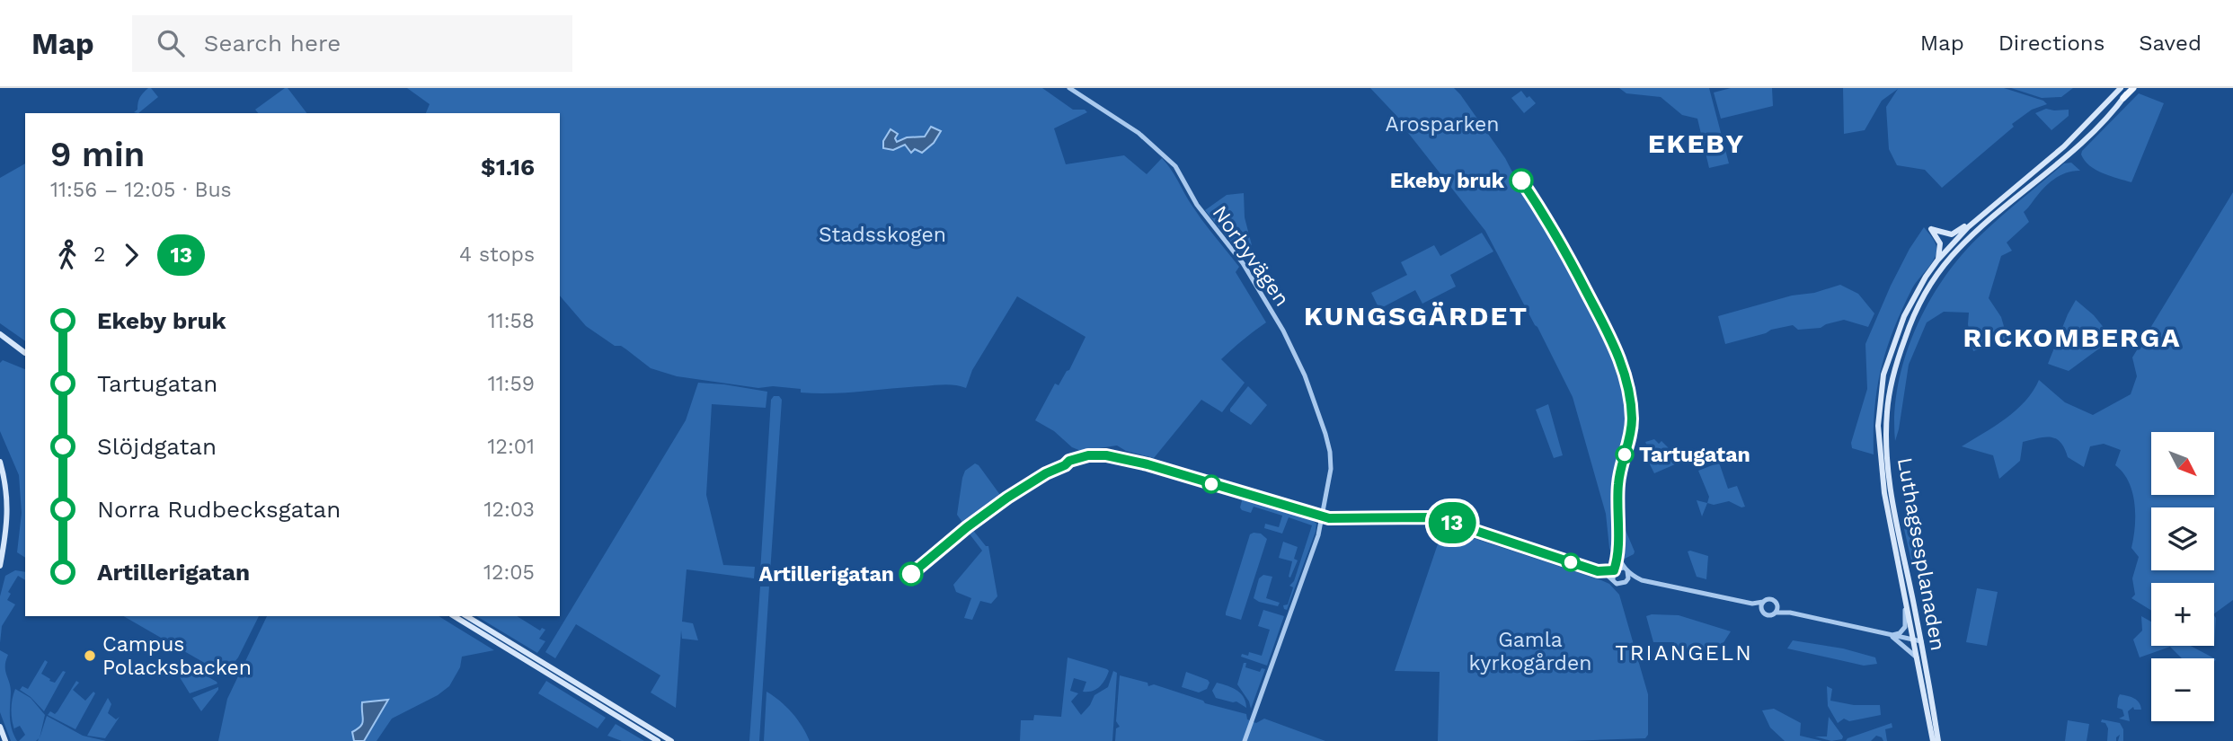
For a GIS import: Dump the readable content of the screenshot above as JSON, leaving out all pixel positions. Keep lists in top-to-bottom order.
{
  "streets": {
    "main road": ["Luthagsesplanaden"],
    "street": ["Norbyvägen"]
  },
  "districts": [
    "EKEBY",
    "KUNGSGÄRDET",
    "RICKOMBERGA",
    "TRIANGELN"
  ],
  "parks": ["Arosparken", "Stadsskogen", "Gamla kyrkogården"],
  "places": [
    "Ekeby bruk",
    "Tartugatan",
    "Artillerigatan",
    "Campus Polacksbacken"
  ],
  "lines": ["bus line 13"],
  "north": "bottom right",
  "page": {
    "header": "Map",
    "search": "Search here",
    "nav": ["Map", "Directions", "Saved"],
    "on_map": "13",
    "heading": ["9 min", "11:56 – 12:05 · Bus", "$1.16"],
    "legs": ["2", "13", "4 stops"],
    "list": [
      {
        "name": "Ekeby bruk",
        "value": "11:58"
      },
      {
        "name": "Tartugatan",
        "value": "11:59"
      },
      {
        "name": "Slöjdgatan",
        "value": "12:01"
      },
      {
        "name": "Norra Rudbecksgatan",
        "value": "12:03"
      },
      {
        "name": "Artillerigatan",
        "value": "12:05"
      }
    ],
    "map_buttons": ["+", "−"]
  }
}
